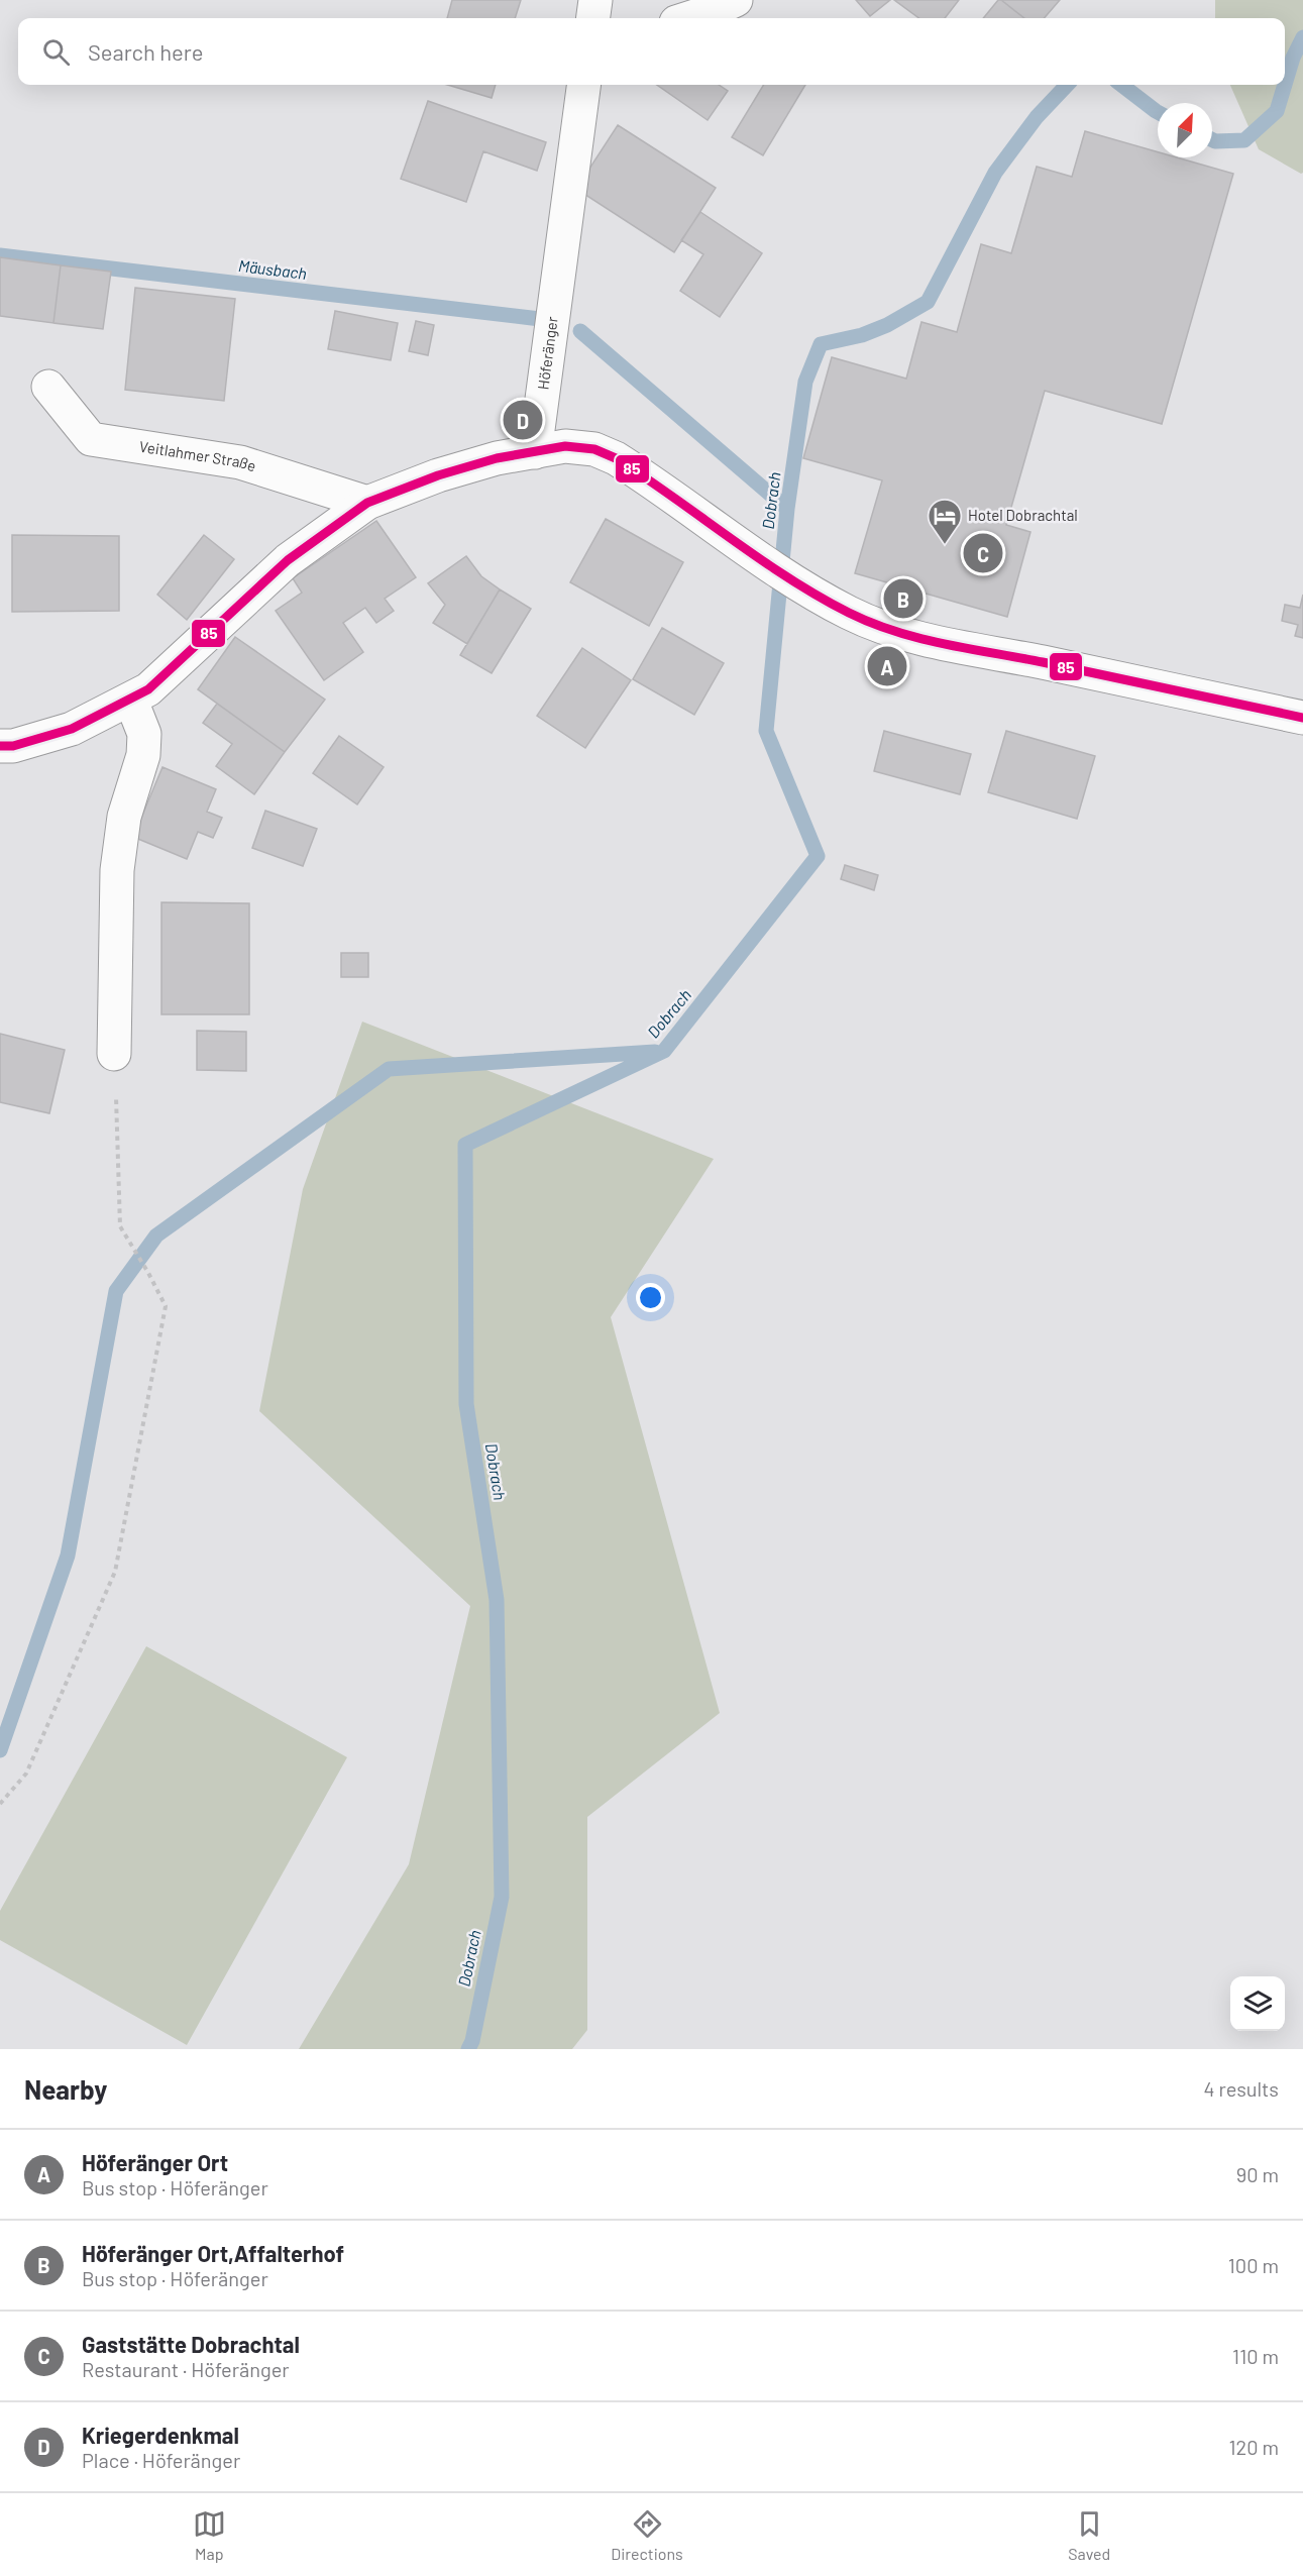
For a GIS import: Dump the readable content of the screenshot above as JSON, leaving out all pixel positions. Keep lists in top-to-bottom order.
{
  "streets": {
    "street": ["Höferänger", "Veitlahmer Straße"]
  },
  "water": ["Mäusbach", "Dobrach"],
  "places": {
    "hotel": ["Hotel Dobrachtal"]
  },
  "lines": ["transit line 85"],
  "north": "top right",
  "page": {
    "search": "Search here",
    "pins": [
      "D",
      "C",
      "B",
      "A"
    ],
    "heading": ["Nearby", "4 results"],
    "list": [
      {
        "mark": "A",
        "name": "Höferänger Ort",
        "note": "Bus stop · Höferänger",
        "value": "90 m"
      },
      {
        "mark": "B",
        "name": "Höferänger Ort,Affalterhof",
        "note": "Bus stop · Höferänger",
        "value": "100 m"
      },
      {
        "mark": "C",
        "name": "Gaststätte Dobrachtal",
        "note": "Restaurant · Höferänger",
        "value": "110 m"
      },
      {
        "mark": "D",
        "name": "Kriegerdenkmal",
        "note": "Place · Höferänger",
        "value": "120 m"
      }
    ],
    "nav": ["Map", "Directions", "Saved"]
  }
}
